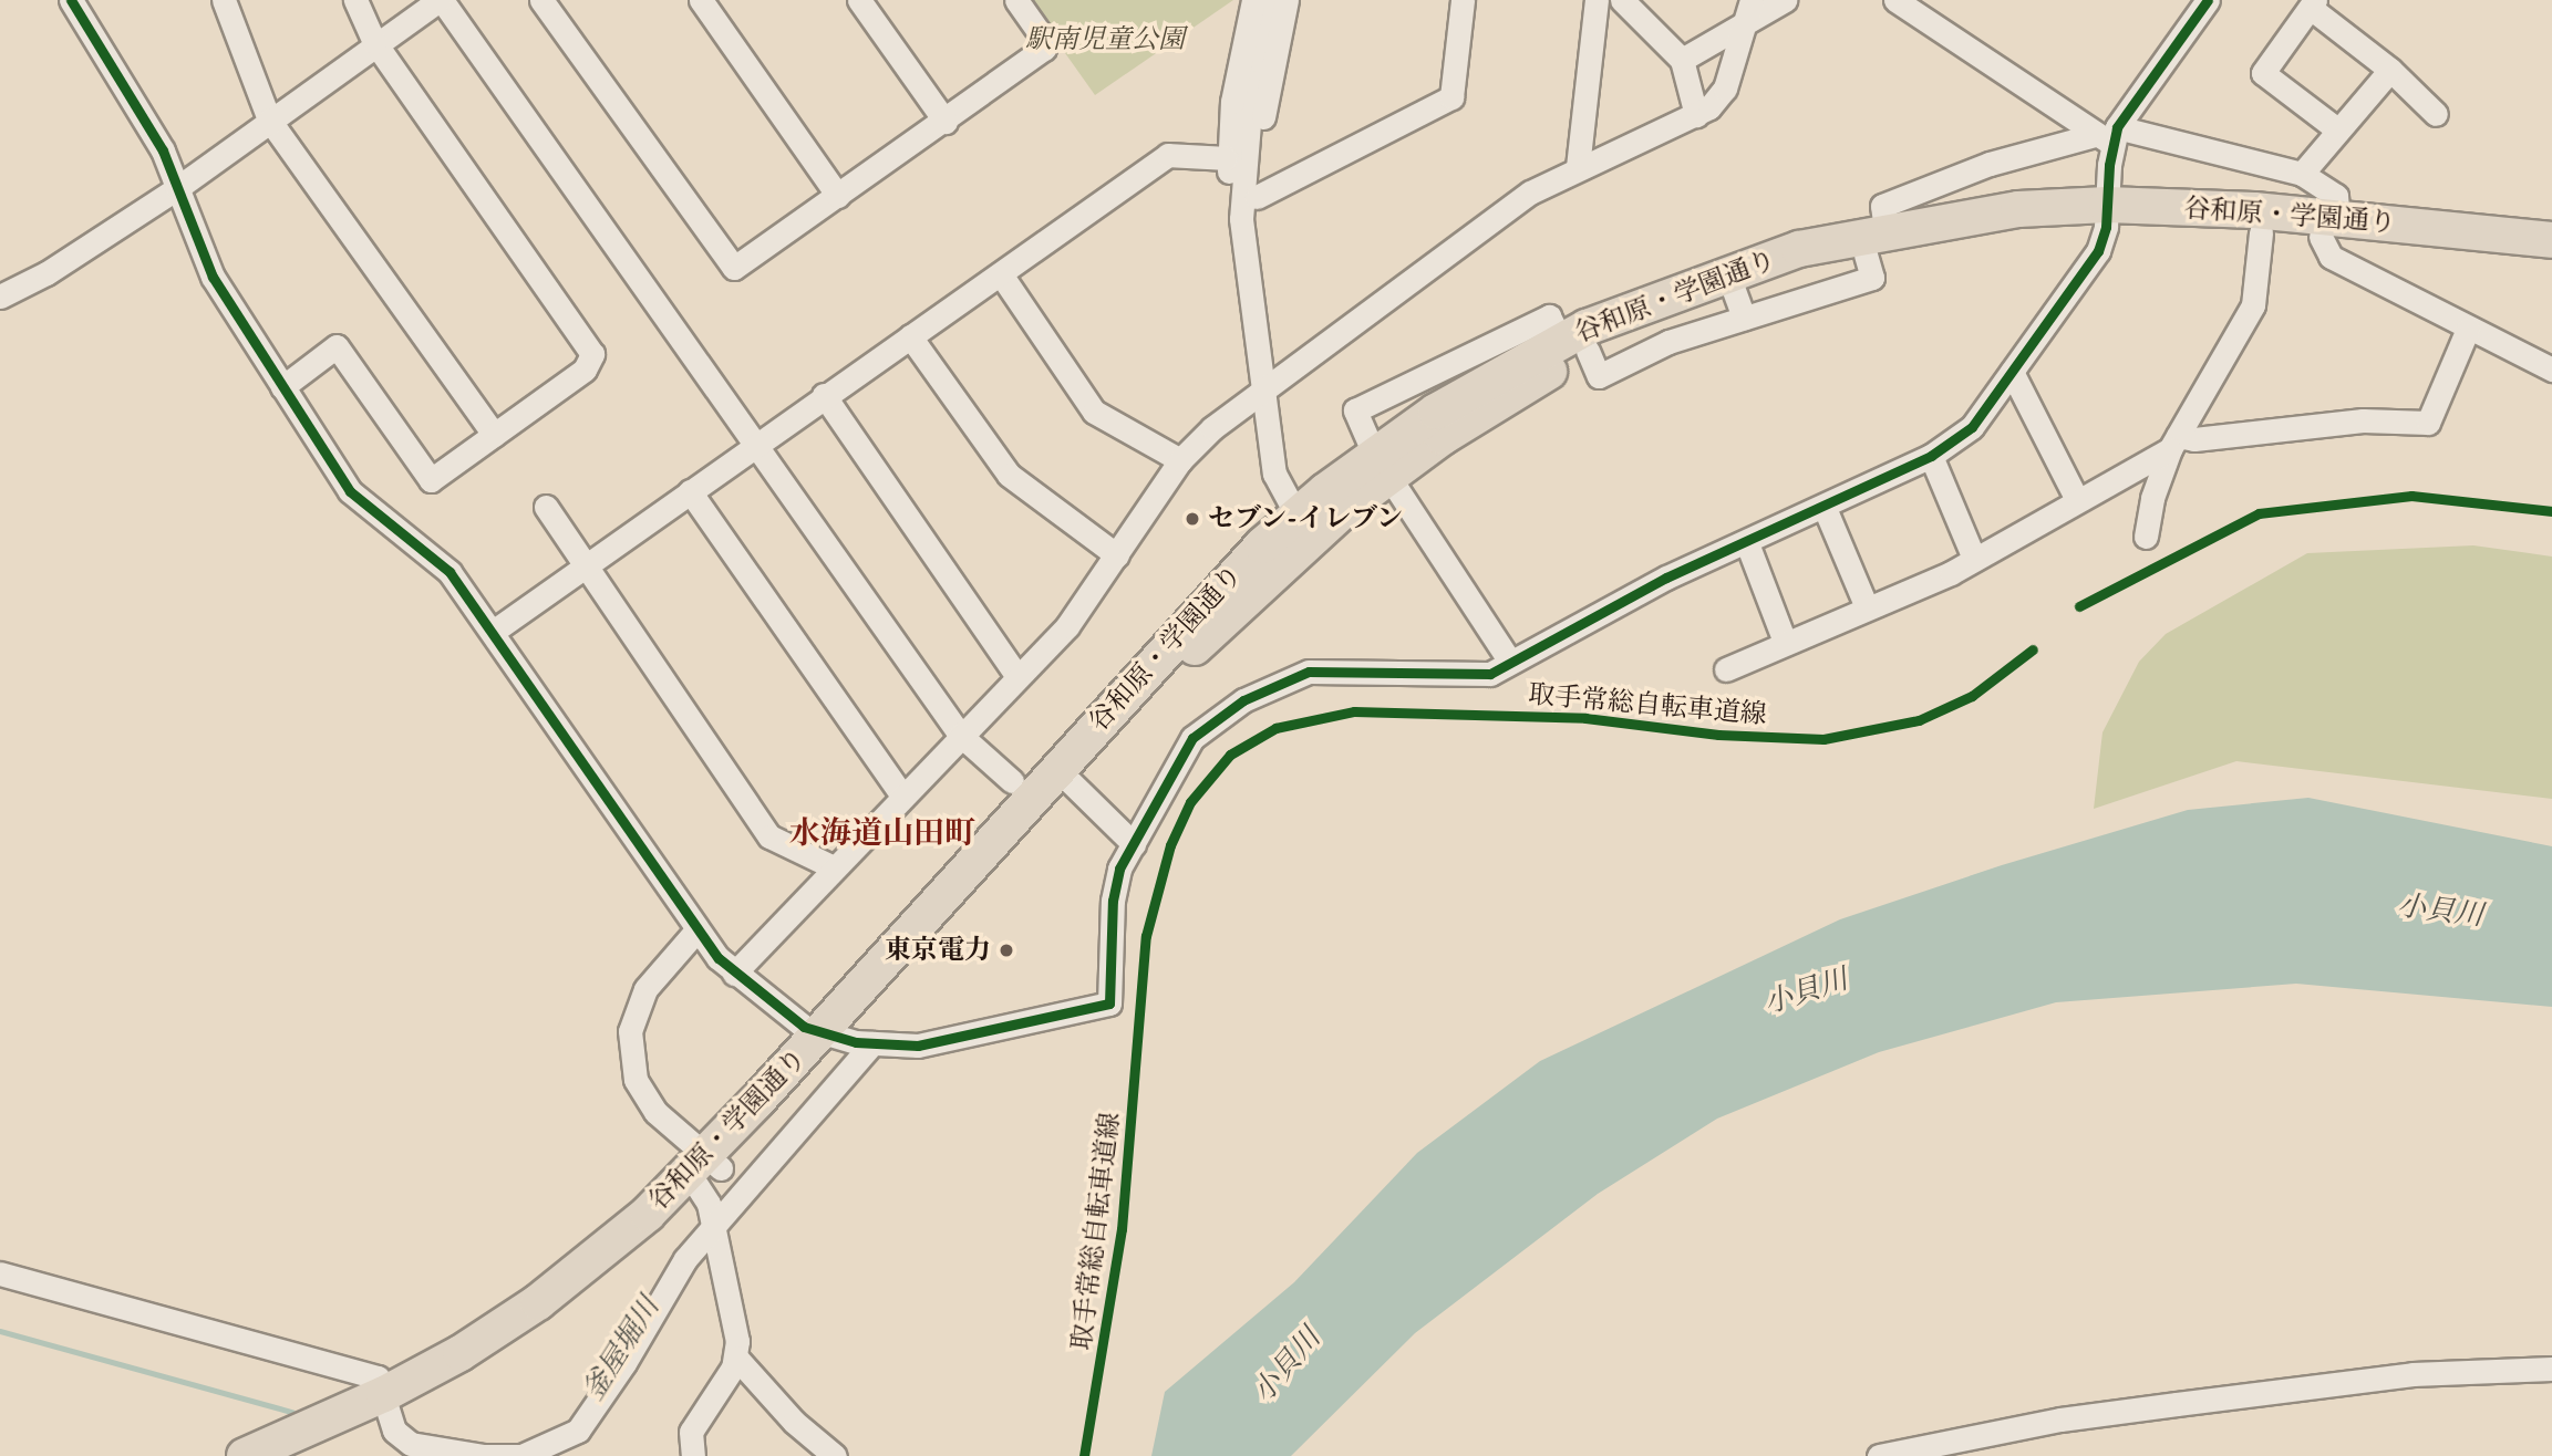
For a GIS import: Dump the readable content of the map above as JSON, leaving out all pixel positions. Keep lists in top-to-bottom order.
{
  "streets": {
    "highway": ["谷和原・学園通り"],
    "cycle path": ["取手常総自転車道線"]
  },
  "districts": ["水海道山田町"],
  "water": ["小貝川", "釜屋堀川"],
  "parks": ["駅南児童公園"],
  "places": ["セブン-イレブン", "東京電力"]
}
